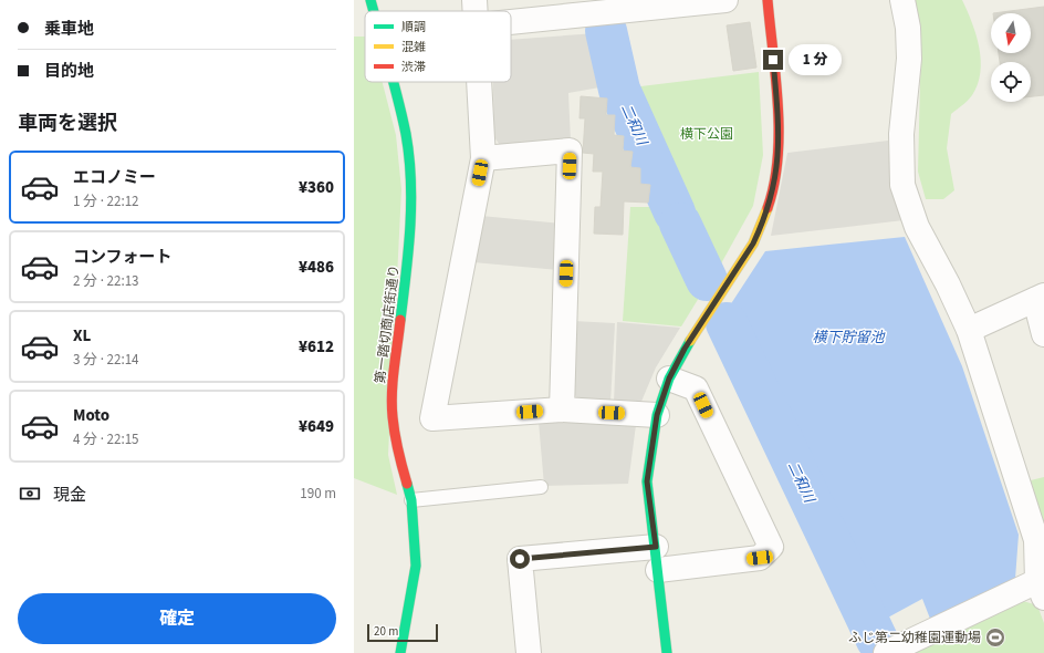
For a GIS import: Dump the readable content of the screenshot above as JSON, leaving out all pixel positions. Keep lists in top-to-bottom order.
{
  "streets": {
    "street": ["第一踏切商店街通り"]
  },
  "water": ["二和川", "横下貯留池"],
  "parks": ["横下公園"],
  "places": {
    "sports": ["ふじ第二幼稚園運動場"]
  },
  "legend": ["順調", "混雑", "渋滞"],
  "scale_bar": "20 m",
  "north": "bottom",
  "page": {
    "banner": ["乗車地", "目的地"],
    "bubble": "1 分",
    "heading": "車両を選択",
    "list": [
      {
        "name": "エコノミー",
        "note": "1 分 · 22:12",
        "value": "¥360"
      },
      {
        "name": "コンフォート",
        "note": "2 分 · 22:13",
        "value": "¥486"
      },
      {
        "name": "XL",
        "note": "3 分 · 22:14",
        "value": "¥612"
      },
      {
        "name": "Moto",
        "note": "4 分 · 22:15",
        "value": "¥649"
      }
    ],
    "pay": ["現金", "190 m"],
    "buttons": "確定",
    "scale": "20 m"
  }
}
